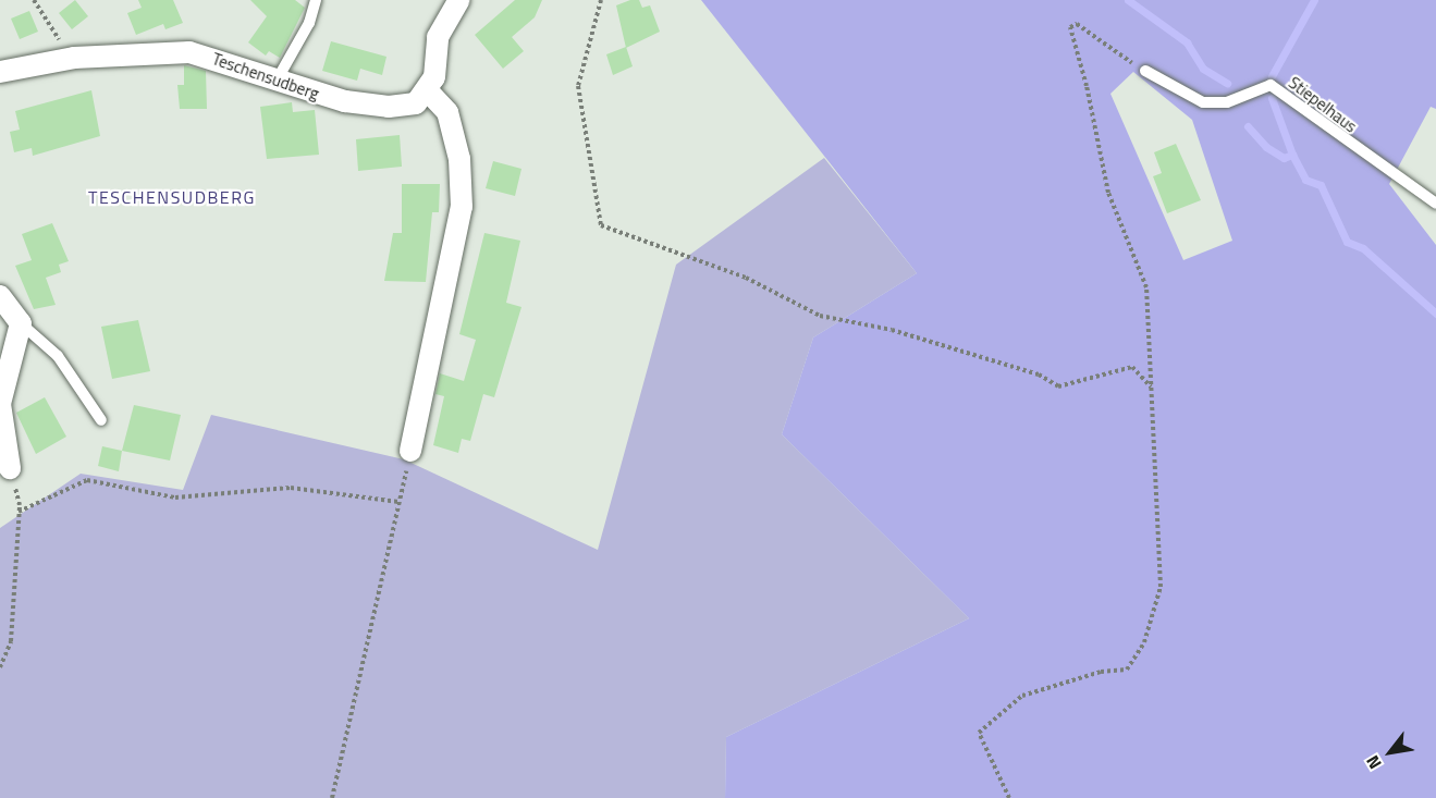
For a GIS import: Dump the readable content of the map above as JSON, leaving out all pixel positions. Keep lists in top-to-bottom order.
{
  "streets": {
    "street": ["Teschensudberg"],
    "lane": ["Stiepelhaus"]
  },
  "districts": ["TESCHENSUDBERG"],
  "north": "bottom left"
}
